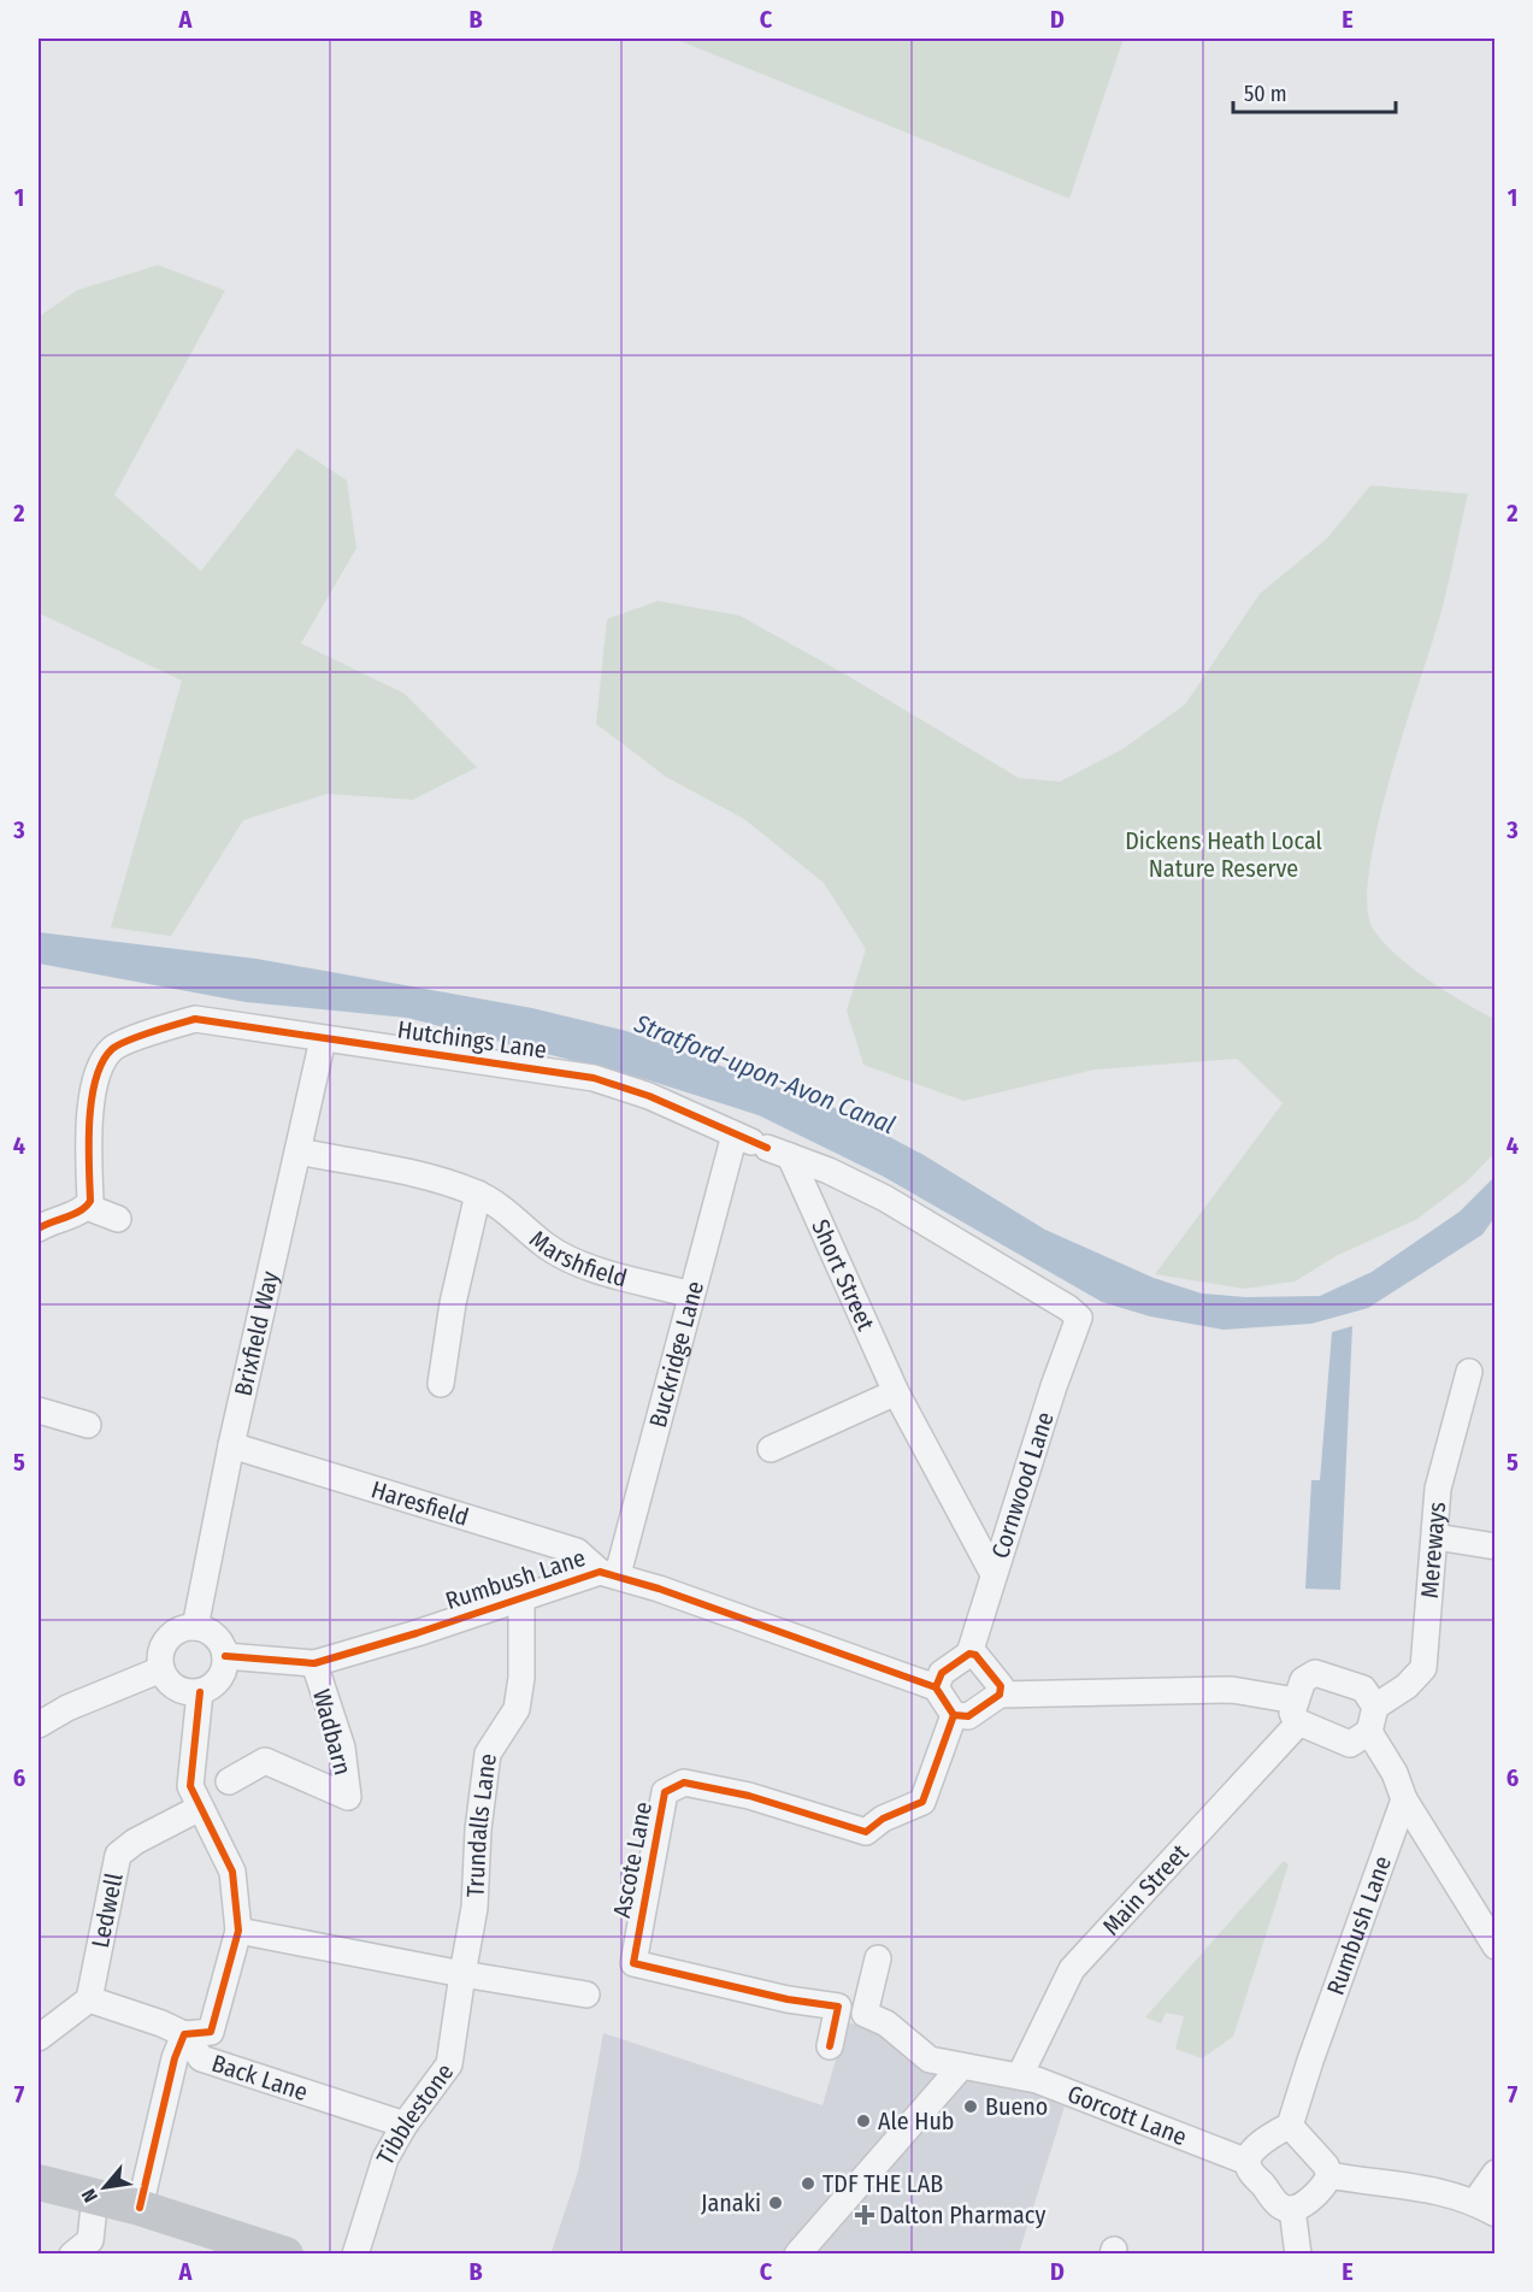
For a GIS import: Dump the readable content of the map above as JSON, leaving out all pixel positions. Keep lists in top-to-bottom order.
{
  "streets": {
    "street": [
      "Hutchings Lane",
      "Marshfield",
      "Short Street",
      "Brixfield Way",
      "Buckridge Lane",
      "Cornwood Lane",
      "Haresfield",
      "Mereways",
      "Rumbush Lane",
      "Wadbarn",
      "Trundalls Lane",
      "Ascote Lane",
      "Main Street",
      "Ledwell",
      "Back Lane",
      "Tibblestone",
      "Gorcott Lane"
    ]
  },
  "crossings": [
    ["Hutchings Lane", "Short Street"],
    ["Hutchings Lane", "Brixfield Way"],
    ["Hutchings Lane", "Buckridge Lane"],
    ["Hutchings Lane", "Cornwood Lane"],
    ["Marshfield", "Brixfield Way"],
    ["Marshfield", "Buckridge Lane"],
    ["Short Street", "Buckridge Lane"],
    ["Short Street", "Cornwood Lane"],
    ["Brixfield Way", "Haresfield"],
    ["Brixfield Way", "Rumbush Lane"],
    ["Buckridge Lane", "Haresfield"],
    ["Buckridge Lane", "Rumbush Lane"],
    ["Cornwood Lane", "Rumbush Lane"],
    ["Cornwood Lane", "Ascote Lane"],
    ["Haresfield", "Rumbush Lane"],
    ["Rumbush Lane", "Wadbarn"],
    ["Rumbush Lane", "Trundalls Lane"],
    ["Rumbush Lane", "Ascote Lane"],
    ["Rumbush Lane", "Gorcott Lane"],
    ["Wadbarn", "Ledwell"],
    ["Trundalls Lane", "Tibblestone"],
    ["Main Street", "Gorcott Lane"],
    ["Ledwell", "Back Lane"],
    ["Back Lane", "Tibblestone"]
  ],
  "water": ["Stratford-upon-Avon Canal"],
  "parks": ["Dickens Heath Local Nature Reserve"],
  "places": {
    "other": [
      "Bueno",
      "Ale Hub",
      "TDF THE LAB",
      "Janaki"
    ],
    "health": ["Dalton Pharmacy"]
  },
  "scale_bar": "50 m",
  "north": "bottom left",
  "grid": {
    "columns": [
      "A",
      "B",
      "C",
      "D",
      "E"
    ],
    "rows": [
      "1",
      "2",
      "3",
      "4",
      "5",
      "6",
      "7"
    ]
  }
}
